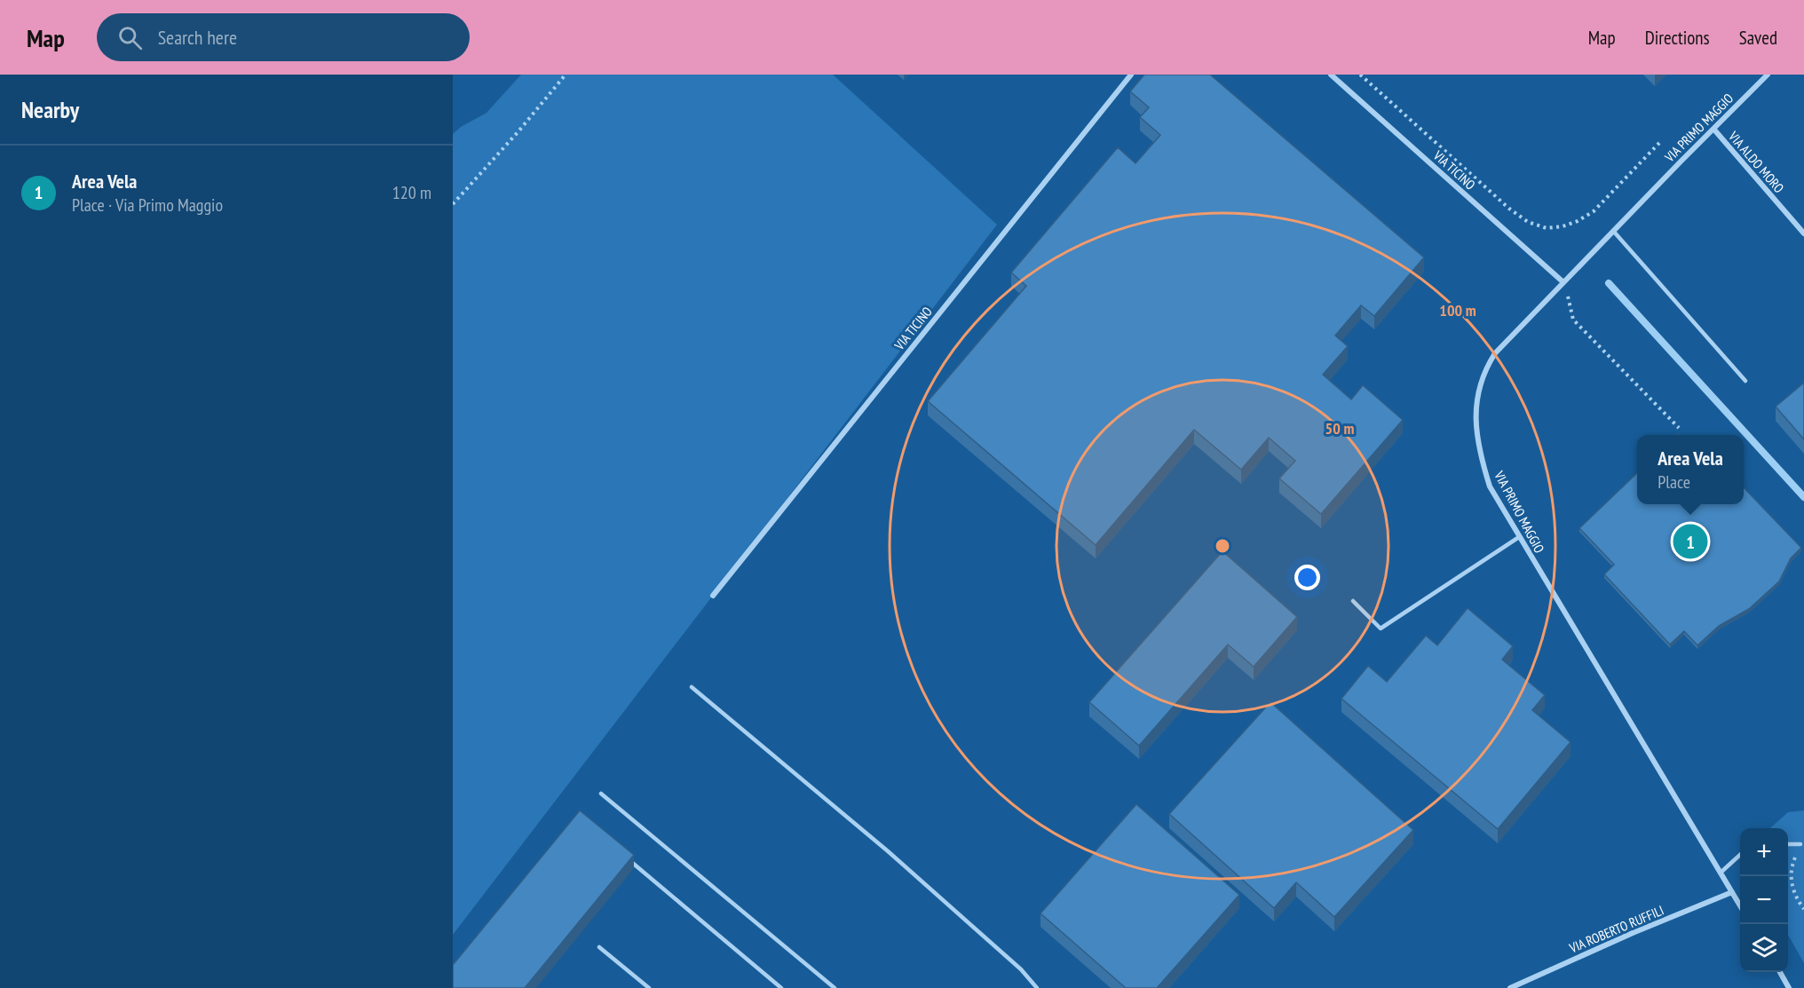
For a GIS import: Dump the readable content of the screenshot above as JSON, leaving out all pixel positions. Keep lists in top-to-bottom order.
{
  "streets": {
    "street": [
      "VIA PRIMO MAGGIO",
      "VIA ALDO MORO",
      "VIA TICINO",
      "VIA ROBERTO RUFFILI"
    ]
  },
  "crossings": [
    ["VIA PRIMO MAGGIO", "VIA ALDO MORO"],
    ["VIA PRIMO MAGGIO", "VIA TICINO"],
    ["VIA PRIMO MAGGIO", "VIA ROBERTO RUFFILI"]
  ],
  "page": {
    "header": "Map",
    "search": "Search here",
    "nav": ["Map", "Directions", "Saved"],
    "heading": "Nearby",
    "list": [
      {
        "mark": "1",
        "name": "Area Vela",
        "note": "Place · Via Primo Maggio",
        "value": "120 m"
      }
    ],
    "popup": ["Area Vela", "Place"],
    "pins": "1",
    "map_buttons": ["+", "−"]
  },
  "rings": ["100 m", "50 m"]
}
